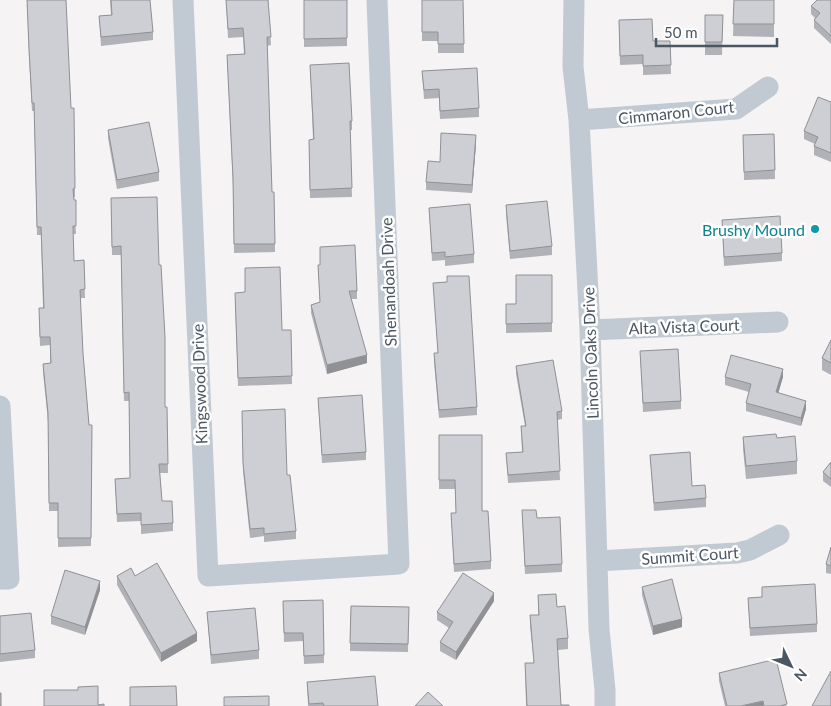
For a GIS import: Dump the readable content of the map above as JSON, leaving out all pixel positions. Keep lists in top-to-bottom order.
{
  "streets": {
    "street": [
      "Cimmaron Court",
      "Shenandoah Drive",
      "Alta Vista Court",
      "Lincoln Oaks Drive",
      "Kingswood Drive",
      "Summit Court"
    ]
  },
  "crossings": [
    ["Cimmaron Court", "Lincoln Oaks Drive"],
    ["Shenandoah Drive", "Kingswood Drive"],
    ["Alta Vista Court", "Lincoln Oaks Drive"],
    ["Lincoln Oaks Drive", "Summit Court"]
  ],
  "places": ["Brushy Mound"],
  "scale_bar": "50 m",
  "north": "bottom right"
}
